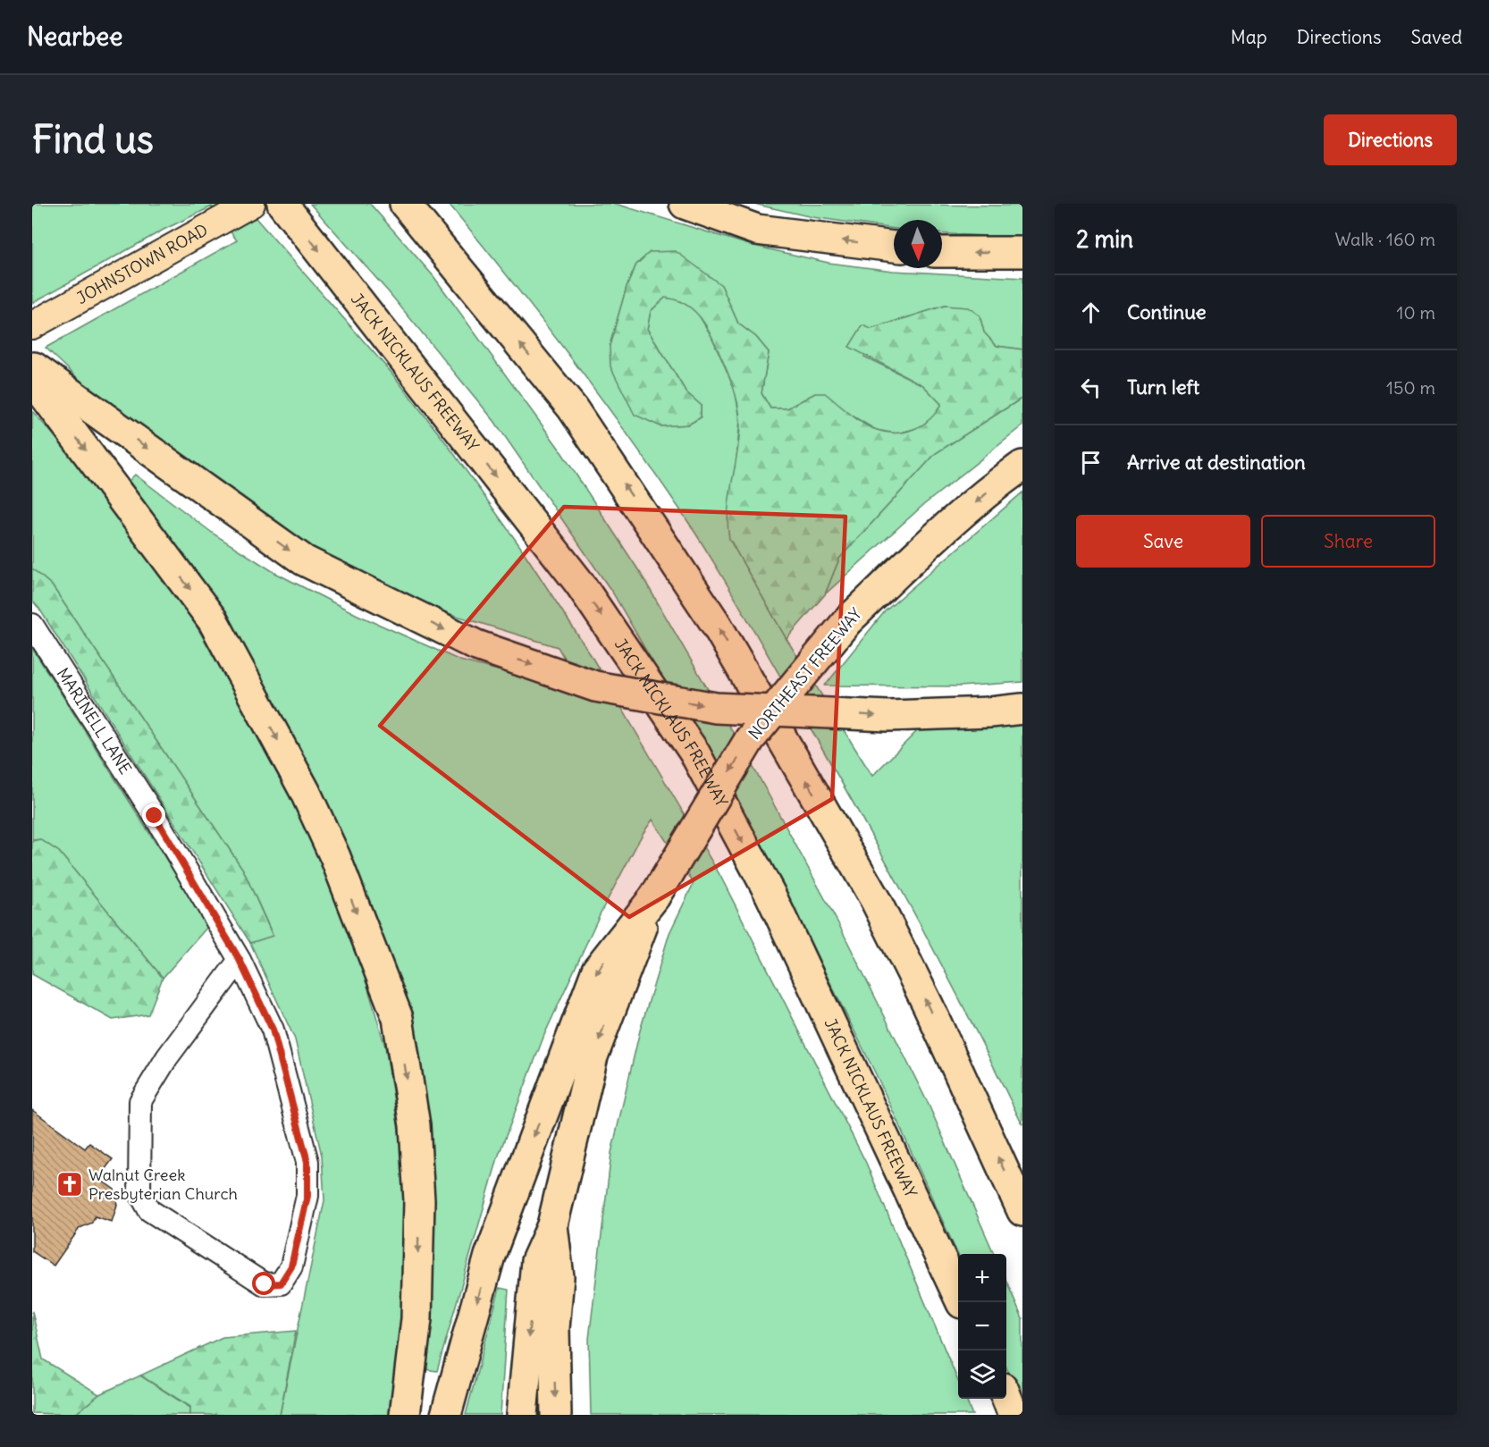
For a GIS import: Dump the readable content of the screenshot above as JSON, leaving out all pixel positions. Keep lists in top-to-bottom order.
{
  "streets": {
    "highway": ["JACK NICKLAUS FREEWAY", "NORTHEAST FREEWAY"],
    "main road": ["JOHNSTOWN ROAD"],
    "street": ["MARINELL LANE"]
  },
  "one_way": ["NORTHEAST FREEWAY"],
  "places": {
    "church": ["Walnut Creek Presbyterian Church"]
  },
  "north": "bottom",
  "page": {
    "header": "Nearbee",
    "nav": ["Map", "Directions", "Saved"],
    "buttons": [
      "Directions",
      ["Save", "Share"]
    ],
    "title": "Find us",
    "heading": ["2 min", "Walk · 160 m"],
    "list": [
      ["Continue", "10 m"],
      ["Turn left", "150 m"],
      "Arrive at destination"
    ],
    "map_buttons": ["+", "−"]
  }
}
